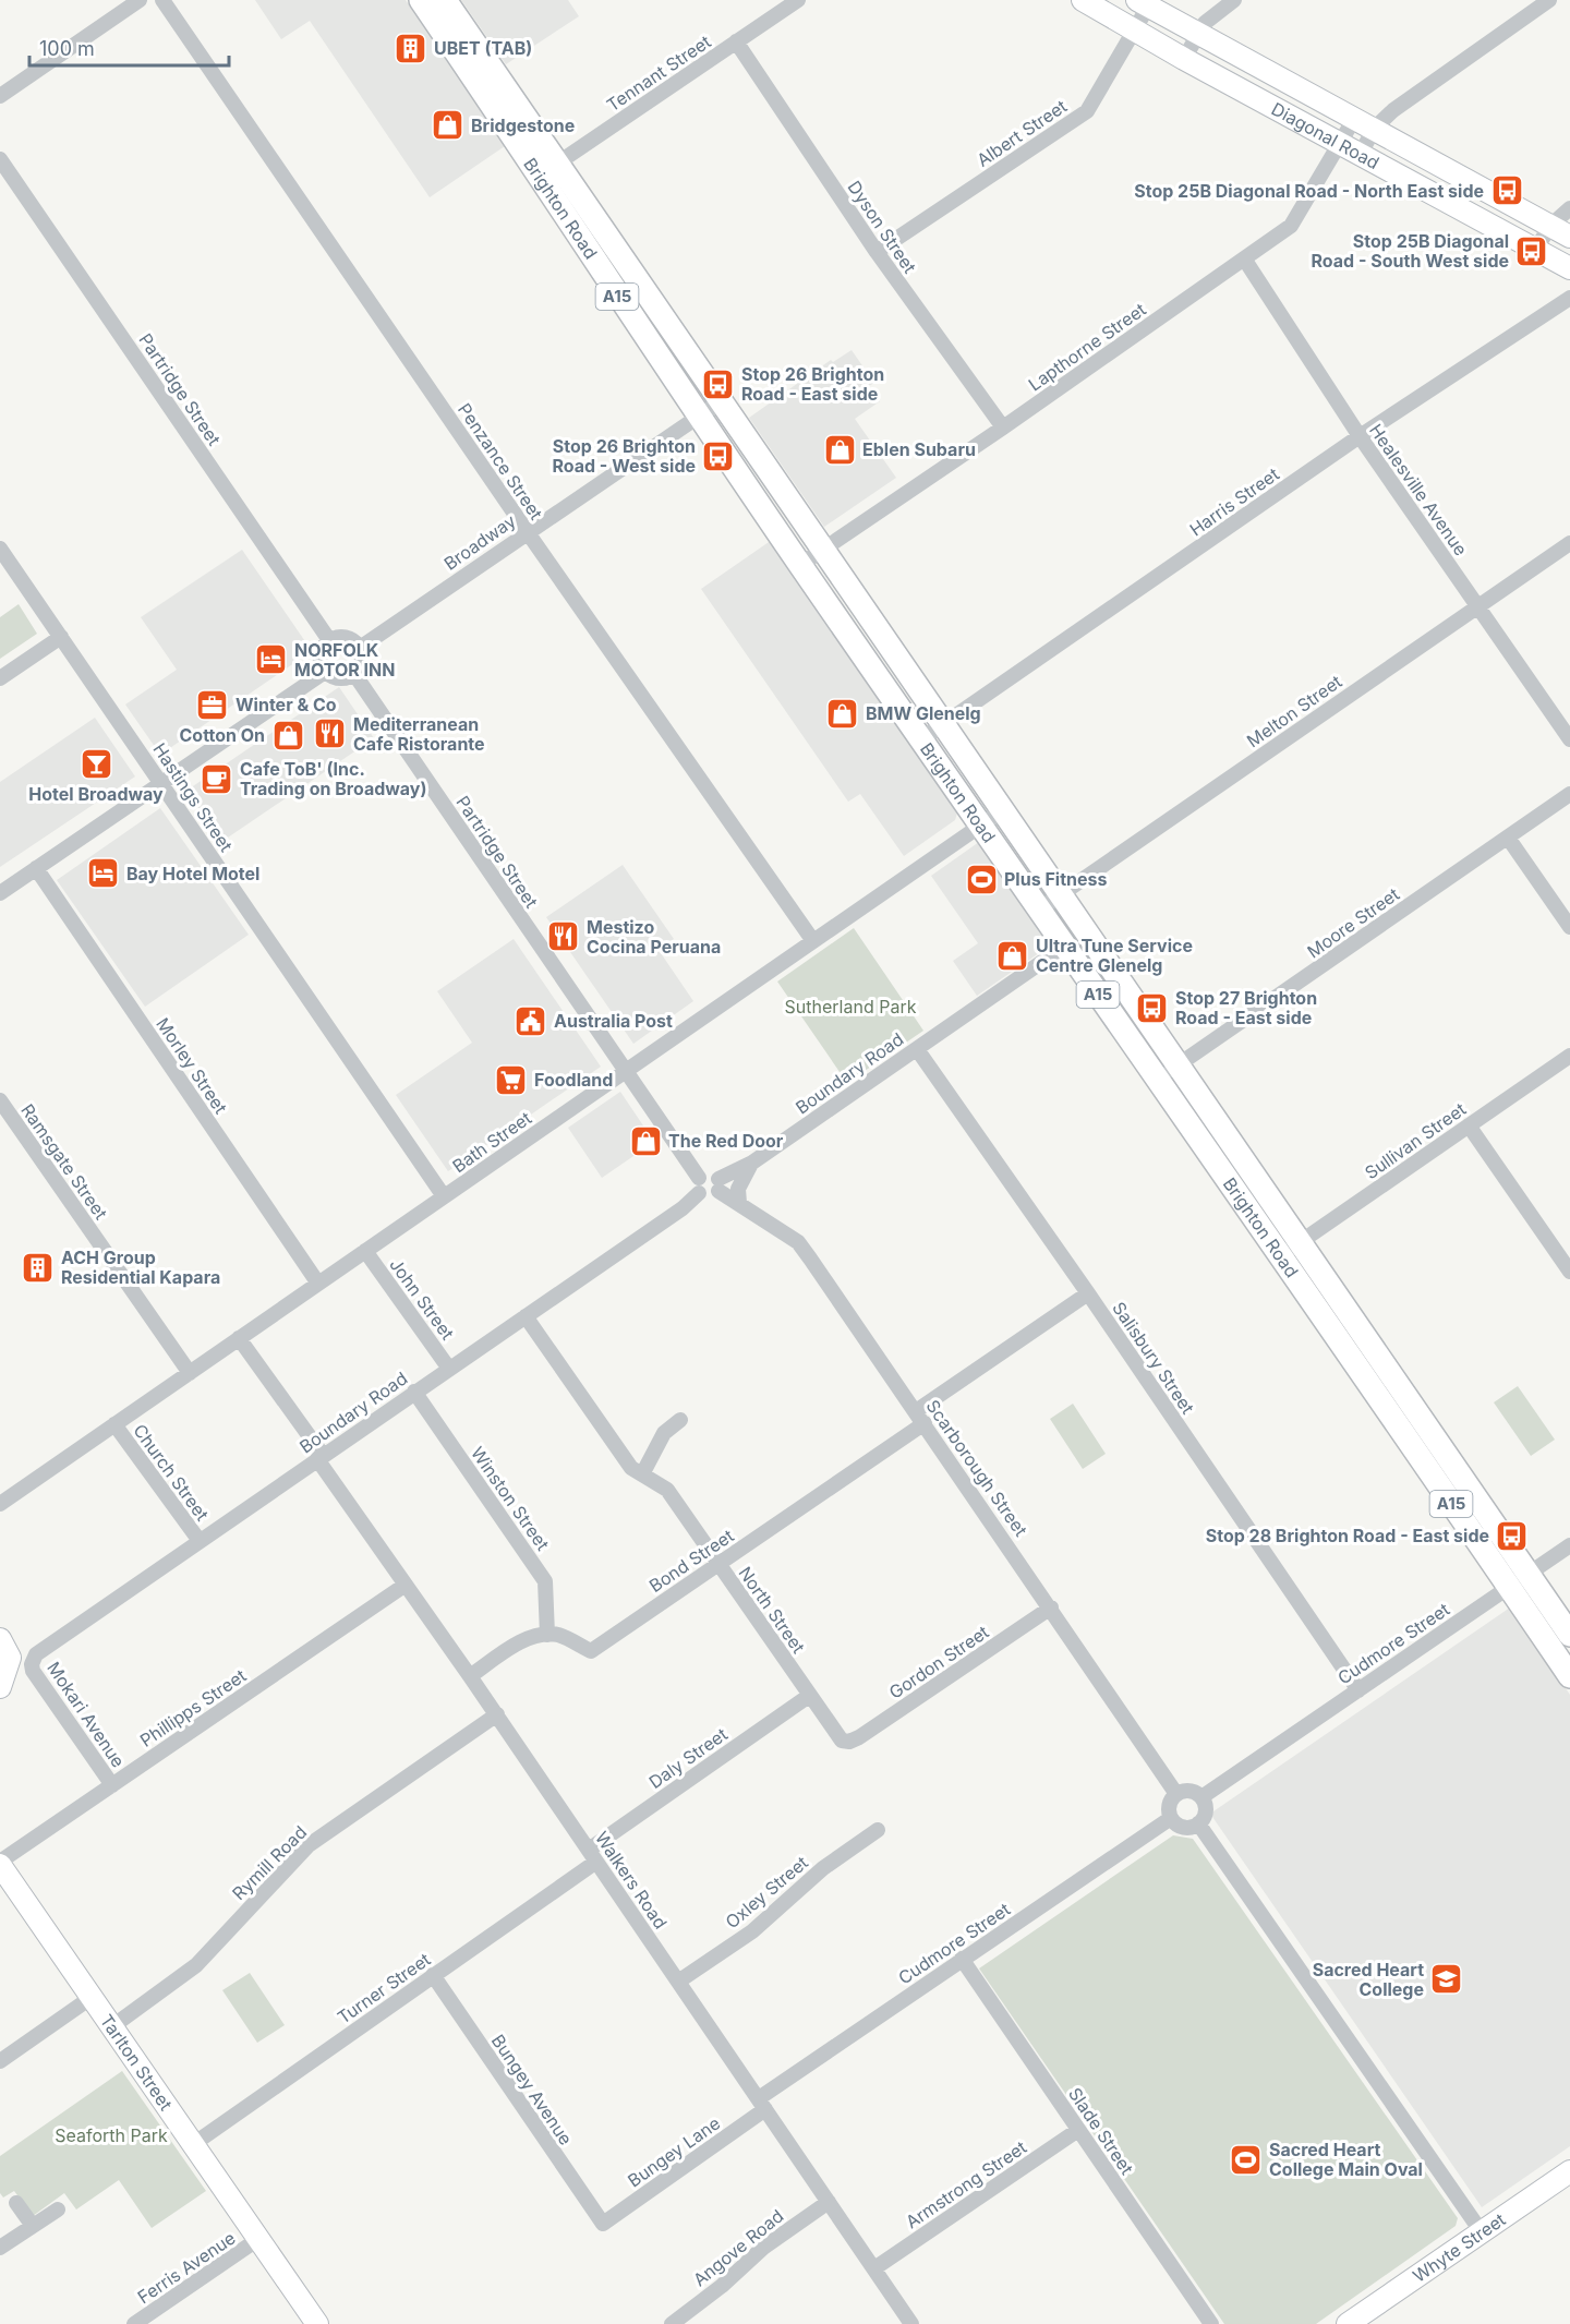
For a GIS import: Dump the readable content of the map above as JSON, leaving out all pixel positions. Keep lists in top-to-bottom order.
{
  "streets": {
    "main road": [
      "Diagonal Road",
      "Brighton Road",
      "A15",
      "Tarlton Street",
      "Whyte Street"
    ],
    "street": [
      "Tennant Street",
      "Albert Street",
      "Dyson Street",
      "Lapthorne Street",
      "Partridge Street",
      "Penzance Street",
      "Healesville Avenue",
      "Harris Street",
      "Broadway",
      "Melton Street",
      "Hastings Street",
      "Moore Street",
      "Morley Street",
      "Boundary Road",
      "Sullivan Street",
      "Bath Street",
      "Ramsgate Street",
      "John Street",
      "Salisbury Street",
      "Scarborough Street",
      "Church Street",
      "Winston Street",
      "Bond Street",
      "North Street",
      "Cudmore Street",
      "Gordon Street",
      "Phillipps Street",
      "Mokari Avenue",
      "Daly Street",
      "Rymill Road",
      "Walkers Road",
      "Oxley Street",
      "Turner Street",
      "Bungey Avenue",
      "Slade Street",
      "Bungey Lane",
      "Armstrong Street",
      "Angove Road",
      "Ferris Avenue"
    ]
  },
  "crossings": [
    ["Tennant Street", "Brighton Road"],
    ["Tennant Street", "Dyson Street"],
    ["Albert Street", "Diagonal Road"],
    ["Albert Street", "Dyson Street"],
    ["Diagonal Road", "Lapthorne Street"],
    ["Brighton Road", "Lapthorne Street"],
    ["Brighton Road", "Harris Street"],
    ["Brighton Road", "Broadway"],
    ["Brighton Road", "Melton Street"],
    ["Brighton Road", "Moore Street"],
    ["Brighton Road", "Boundary Road"],
    ["Brighton Road", "Sullivan Street"],
    ["Brighton Road", "Bath Street"],
    ["Brighton Road", "Cudmore Street"],
    ["Dyson Street", "Lapthorne Street"],
    ["Lapthorne Street", "Healesville Avenue"],
    ["Partridge Street", "Broadway"],
    ["Partridge Street", "Boundary Road"],
    ["Partridge Street", "Bath Street"],
    ["Penzance Street", "Broadway"],
    ["Penzance Street", "Bath Street"],
    ["Healesville Avenue", "Harris Street"],
    ["Healesville Avenue", "Melton Street"],
    ["Hastings Street", "Bath Street"],
    ["Morley Street", "Bath Street"],
    ["Boundary Road", "John Street"],
    ["Boundary Road", "Salisbury Street"],
    ["Boundary Road", "Scarborough Street"],
    ["Boundary Road", "Church Street"],
    ["Boundary Road", "Winston Street"],
    ["Boundary Road", "North Street"],
    ["Boundary Road", "Mokari Avenue"],
    ["Boundary Road", "Walkers Road"],
    ["Bath Street", "Ramsgate Street"],
    ["Bath Street", "John Street"],
    ["Bath Street", "Church Street"],
    ["Bath Street", "Walkers Road"],
    ["Salisbury Street", "Bond Street"],
    ["Salisbury Street", "Cudmore Street"],
    ["Scarborough Street", "Bond Street"],
    ["Scarborough Street", "Cudmore Street"],
    ["Scarborough Street", "Gordon Street"],
    ["Winston Street", "Bond Street"],
    ["Bond Street", "North Street"],
    ["North Street", "Gordon Street"],
    ["North Street", "Daly Street"],
    ["Cudmore Street", "Walkers Road"],
    ["Cudmore Street", "Slade Street"],
    ["Cudmore Street", "Bungey Lane"],
    ["Phillipps Street", "Mokari Avenue"],
    ["Phillipps Street", "Walkers Road"],
    ["Phillipps Street", "Tarlton Street"],
    ["Daly Street", "Walkers Road"],
    ["Daly Street", "Turner Street"],
    ["Rymill Road", "Walkers Road"],
    ["Rymill Road", "Tarlton Street"],
    ["Walkers Road", "Oxley Street"],
    ["Walkers Road", "Turner Street"],
    ["Walkers Road", "Bungey Lane"],
    ["Walkers Road", "Armstrong Street"],
    ["Walkers Road", "Angove Road"],
    ["Turner Street", "Tarlton Street"],
    ["Turner Street", "Bungey Avenue"],
    ["Tarlton Street", "Ferris Avenue"],
    ["Bungey Avenue", "Bungey Lane"],
    ["Slade Street", "Armstrong Street"]
  ],
  "parks": ["Sutherland Park", "Seaforth Park"],
  "places": {
    "building": ["UBET (TAB)", "ACH Group Residential Kapara"],
    "shop": [
      "Bridgestone",
      "Eblen Subaru",
      "BMW Glenelg",
      "Cotton On",
      "Ultra Tune Service Centre Glenelg",
      "The Red Door"
    ],
    "bus stop": [
      "Stop 25B Diagonal Road - North East side",
      "Stop 25B Diagonal Road - South West side",
      "Stop 26 Brighton Road - East side",
      "Stop 26 Brighton Road - West side",
      "Stop 27 Brighton Road - East side",
      "Stop 28 Brighton Road - East side"
    ],
    "hotel": ["NORFOLK MOTOR INN", "Bay Hotel Motel"],
    "office": ["Winter & Co"],
    "restaurant": ["Mediterranean Cafe Ristorante", "Mestizo Cocina Peruana"],
    "bar": ["Hotel Broadway"],
    "cafe": ["Cafe ToB' (Inc. Trading on Broadway)"],
    "sports": ["Plus Fitness", "Sacred Heart College Main Oval"],
    "public building": ["Australia Post"],
    "supermarket": ["Foodland"],
    "school or university": ["Sacred Heart College"]
  },
  "scale_bar": "100 m"
}
